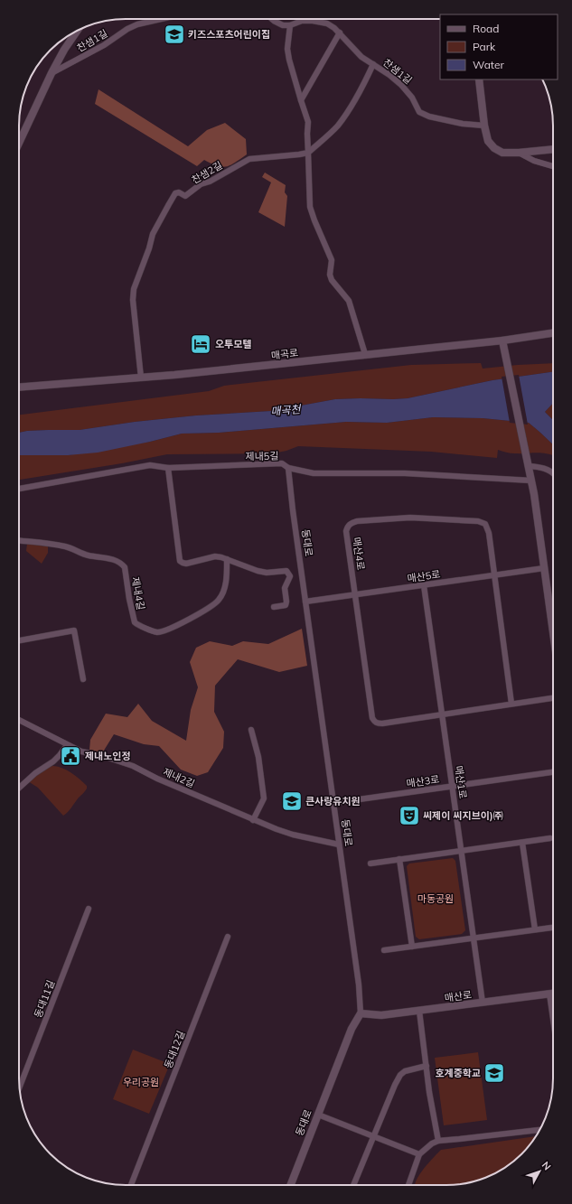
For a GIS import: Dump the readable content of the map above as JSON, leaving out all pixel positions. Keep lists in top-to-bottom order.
{
  "streets": {
    "street": [
      "찬샘1길",
      "찬샘2길",
      "매곡로",
      "제내5길",
      "동대로",
      "매산4로",
      "매산5로",
      "제내4길",
      "제내2길",
      "매산3로",
      "매산1로",
      "매산로",
      "동대11길",
      "동대12길"
    ]
  },
  "crossings": [
    ["찬샘2길", "매곡로"],
    ["제내5길", "동대로"],
    ["동대로", "매산5로"],
    ["동대로", "제내2길"],
    ["동대로", "매산3로"],
    ["동대로", "매산로"],
    ["매산4로", "매산5로"],
    ["매산4로", "매산1로"],
    ["매산5로", "매산1로"],
    ["매산3로", "매산1로"],
    ["매산1로", "매산로"]
  ],
  "water": ["매곡천"],
  "parks": ["마동공원", "우리공원"],
  "places": {
    "school or university": ["키즈스포츠어린이집", "큰사랑유치원", "호계중학교"],
    "hotel": ["오투모텔"],
    "public building": ["제내노인정"],
    "theatre": ["씨제이 씨지브이)㈜"]
  },
  "legend": ["Road", "Park", "Water"],
  "north": "top right"
}
